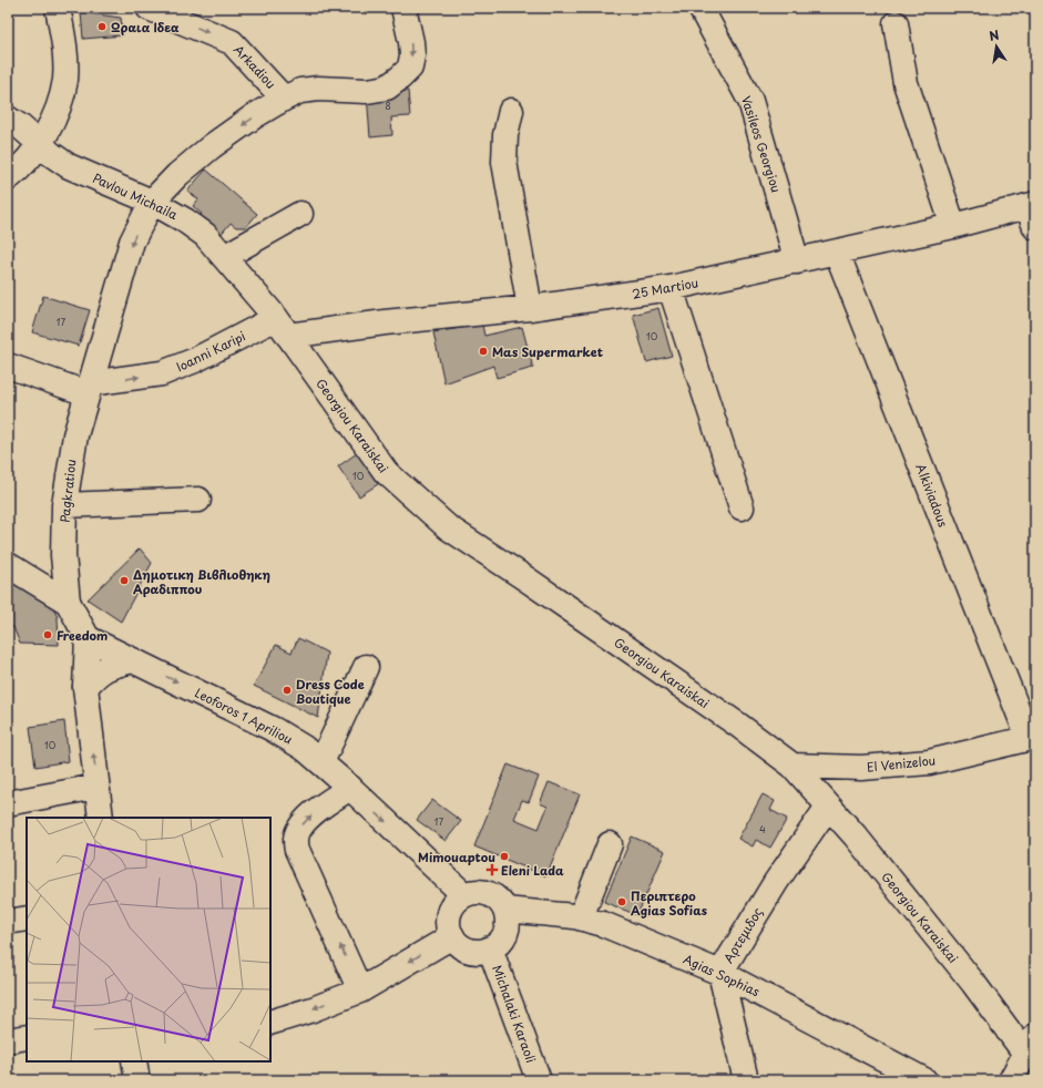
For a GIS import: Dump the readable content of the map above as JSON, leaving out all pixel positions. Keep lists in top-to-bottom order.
{
  "streets": {
    "street": [
      "Arkadiou",
      "Vasileos Georgiou",
      "Pavlou Michaila",
      "25 Martiou",
      "Ioanni Karipi",
      "Georgiou Karaiskai",
      "Pagkratiou",
      "Alkiviadous",
      "Leoforos 1 Apriliou",
      "El Venizelou",
      "Αρτεμιδος",
      "Agias Sophias",
      "Michalaki Karaoli"
    ]
  },
  "crossings": [
    ["Arkadiou", "Pagkratiou"],
    ["Vasileos Georgiou", "25 Martiou"],
    ["Pavlou Michaila", "25 Martiou"],
    ["Pavlou Michaila", "Ioanni Karipi"],
    ["Pavlou Michaila", "Georgiou Karaiskai"],
    ["Pavlou Michaila", "Pagkratiou"],
    ["25 Martiou", "Ioanni Karipi"],
    ["25 Martiou", "Georgiou Karaiskai"],
    ["25 Martiou", "Alkiviadous"],
    ["Ioanni Karipi", "Georgiou Karaiskai"],
    ["Ioanni Karipi", "Pagkratiou"],
    ["Georgiou Karaiskai", "El Venizelou"],
    ["Georgiou Karaiskai", "Αρτεμιδος"],
    ["Alkiviadous", "El Venizelou"],
    ["Leoforos 1 Apriliou", "Agias Sophias"],
    ["Leoforos 1 Apriliou", "Michalaki Karaoli"],
    ["Αρτεμιδος", "Agias Sophias"],
    ["Agias Sophias", "Michalaki Karaoli"]
  ],
  "one_way": ["Arkadiou", "Pagkratiou", "Leoforos 1 Apriliou"],
  "places": {
    "other": [
      "Ωραια Ιδεα",
      "Mas Supermarket",
      "Δημοτικη Βιβλιοθηκη Αραδιππου",
      "Freedom",
      "Dress Code Boutique",
      "Mimouaptou",
      "Περιπτερο Agias Sofias"
    ],
    "health": ["Eleni Lada"]
  },
  "house_numbers": [
    "8",
    "17",
    "10",
    "10",
    "10",
    "17",
    "4"
  ],
  "north": "top"
}
